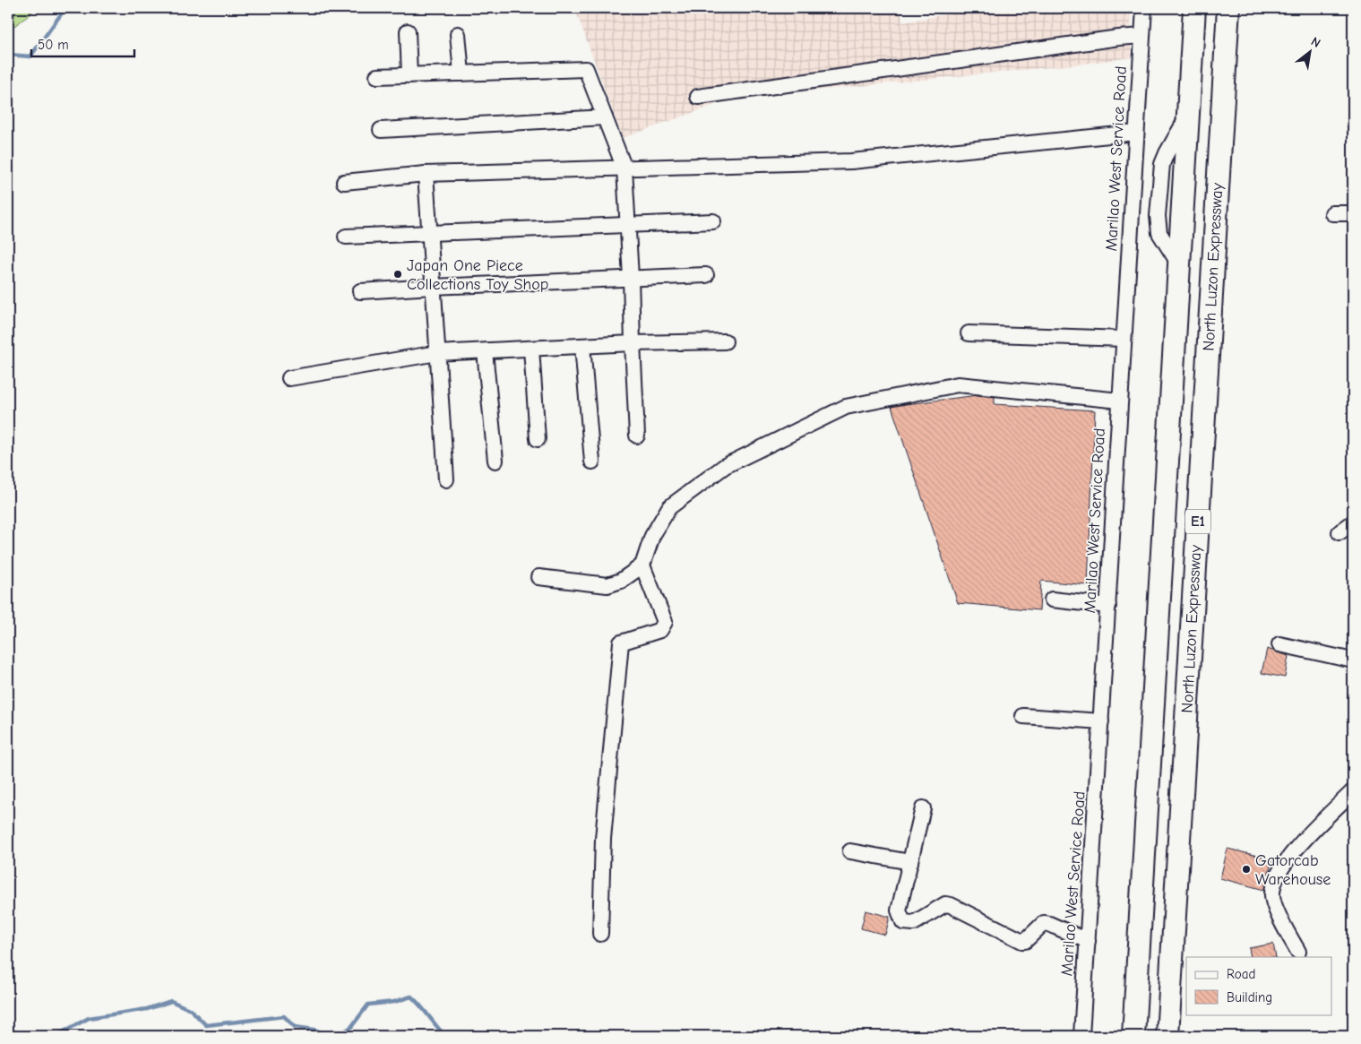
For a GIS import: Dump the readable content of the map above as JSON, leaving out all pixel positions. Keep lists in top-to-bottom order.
{
  "streets": {
    "highway": ["North Luzon Expressway", "E1"],
    "street": ["Marilao West Service Road"]
  },
  "places": ["Japan One Piece Collections Toy Shop", "Gatorcab Warehouse"],
  "legend": ["Road", "Building"],
  "scale_bar": "50 m",
  "north": "top right"
}
